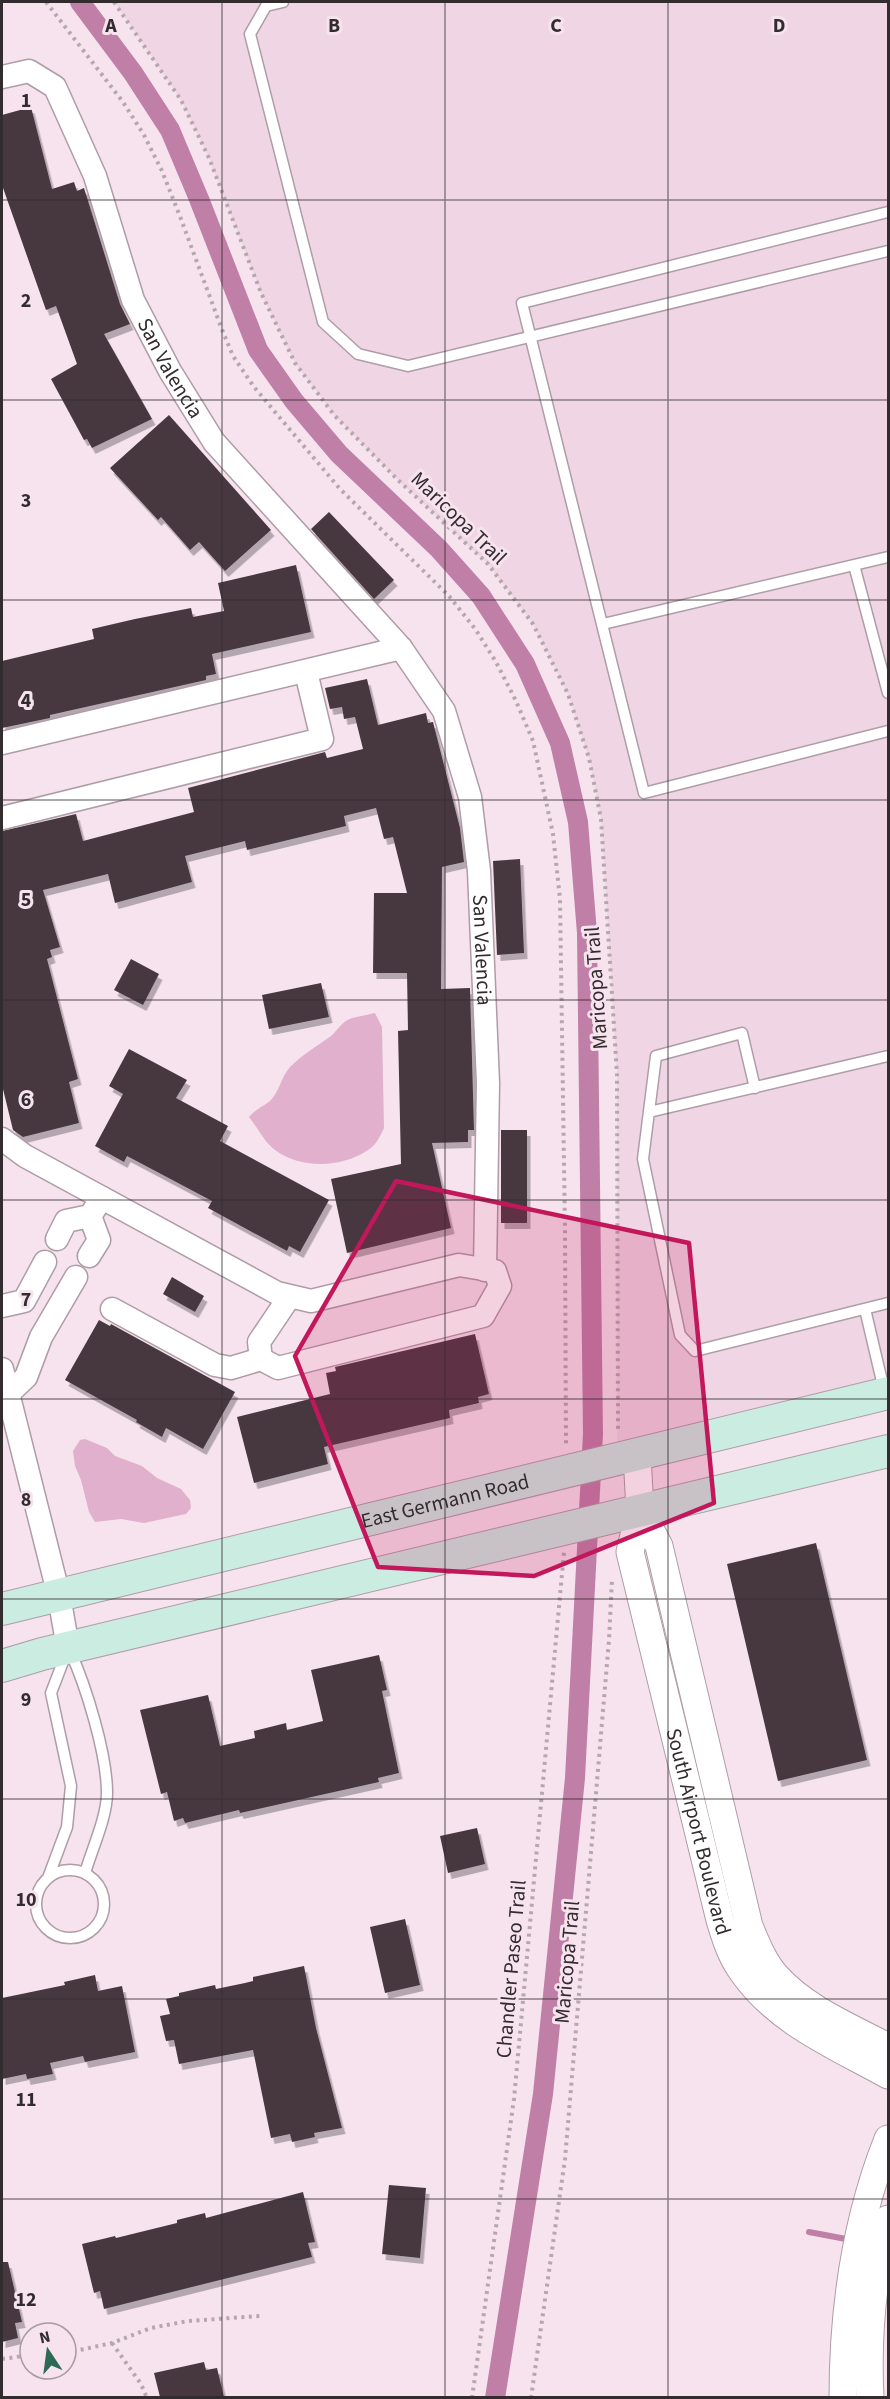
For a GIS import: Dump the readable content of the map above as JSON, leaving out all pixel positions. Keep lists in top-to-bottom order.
{
  "streets": {
    "main road": ["East Germann Road"],
    "street": ["San Valencia", "South Airport Boulevard"],
    "path": ["Maricopa Trail", "Chandler Paseo Trail"]
  },
  "crossings": [
    ["Maricopa Trail", "East Germann Road"],
    ["Maricopa Trail", "South Airport Boulevard"],
    ["East Germann Road", "South Airport Boulevard"]
  ],
  "north": "top",
  "grid": {
    "columns": [
      "A",
      "B",
      "C",
      "D"
    ],
    "rows": [
      "1",
      "2",
      "3",
      "4",
      "5",
      "6",
      "7",
      "8",
      "9",
      "10",
      "11",
      "12"
    ]
  }
}
